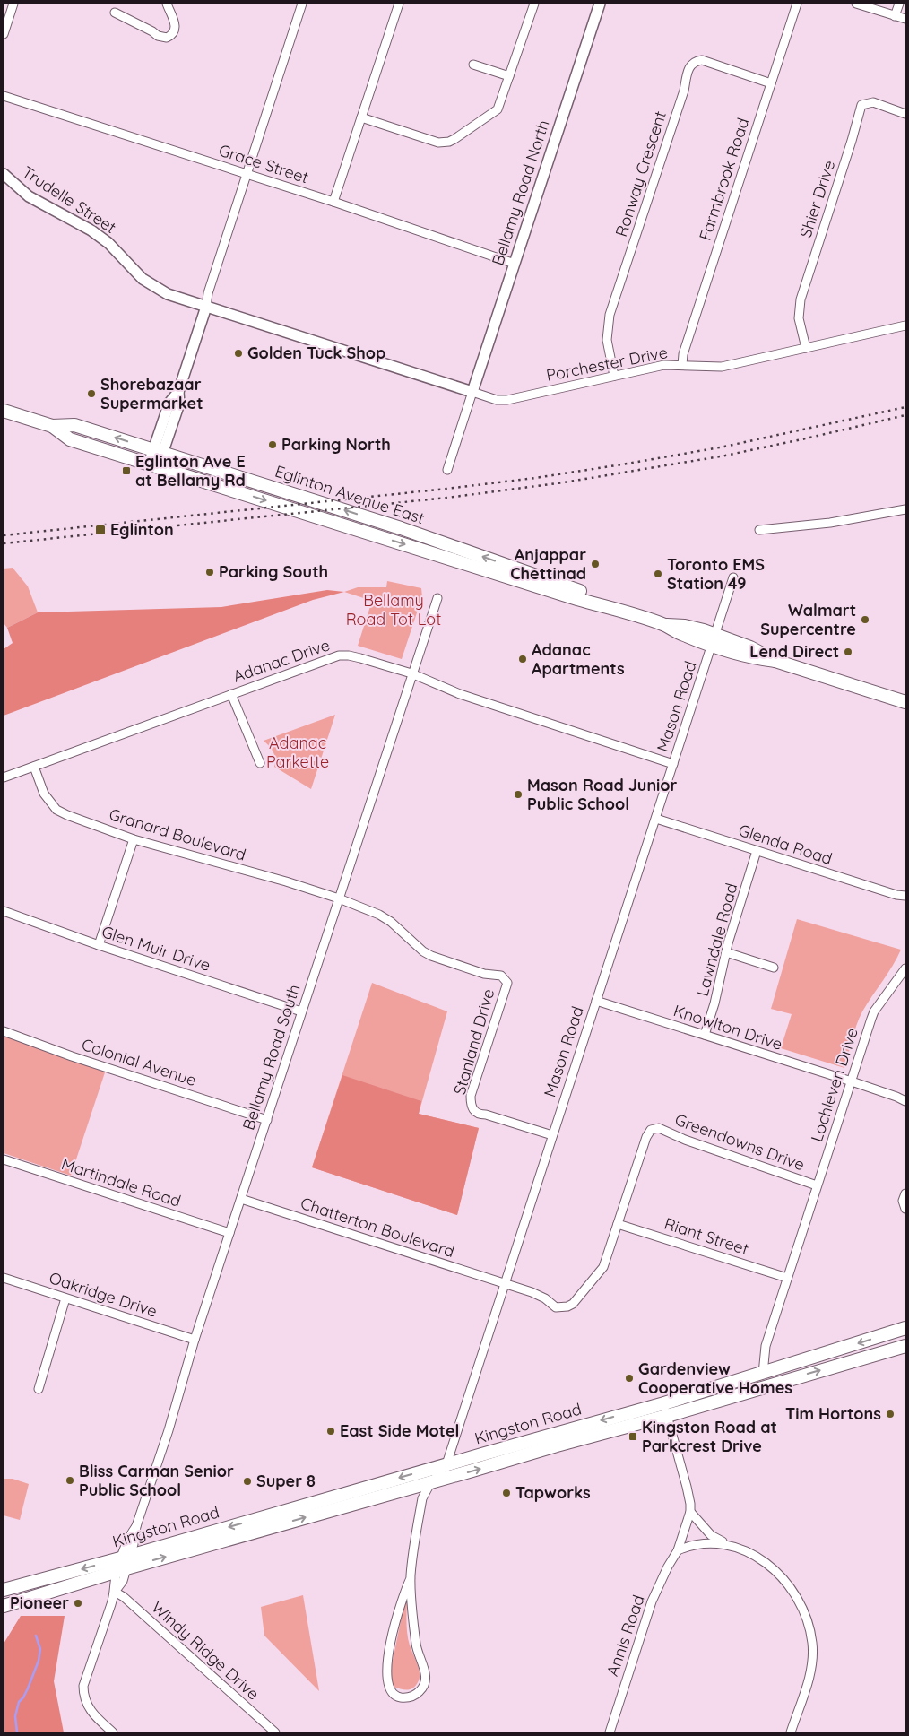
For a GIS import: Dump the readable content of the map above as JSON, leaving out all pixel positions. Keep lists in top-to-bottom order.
{
  "streets": {
    "main road": ["Eglinton Avenue East", "Kingston Road"],
    "street": [
      "Grace Street",
      "Ronway Crescent",
      "Farmbrook Road",
      "Bellamy Road North",
      "Shier Drive",
      "Trudelle Street",
      "Porchester Drive",
      "Adanac Drive",
      "Mason Road",
      "Granard Boulevard",
      "Glenda Road",
      "Lawndale Road",
      "Glen Muir Drive",
      "Knowlton Drive",
      "Stanland Drive",
      "Bellamy Road South",
      "Colonial Avenue",
      "Lochleven Drive",
      "Greendowns Drive",
      "Martindale Road",
      "Chatterton Boulevard",
      "Riant Street",
      "Oakridge Drive",
      "Annis Road",
      "Windy Ridge Drive"
    ]
  },
  "crossings": [
    ["Grace Street", "Bellamy Road North"],
    ["Ronway Crescent", "Farmbrook Road"],
    ["Ronway Crescent", "Porchester Drive"],
    ["Farmbrook Road", "Porchester Drive"],
    ["Bellamy Road North", "Porchester Drive"],
    ["Shier Drive", "Porchester Drive"],
    ["Eglinton Avenue East", "Mason Road"],
    ["Adanac Drive", "Mason Road"],
    ["Adanac Drive", "Granard Boulevard"],
    ["Adanac Drive", "Bellamy Road South"],
    ["Mason Road", "Glenda Road"],
    ["Mason Road", "Knowlton Drive"],
    ["Mason Road", "Stanland Drive"],
    ["Mason Road", "Greendowns Drive"],
    ["Mason Road", "Chatterton Boulevard"],
    ["Mason Road", "Kingston Road"],
    ["Granard Boulevard", "Stanland Drive"],
    ["Granard Boulevard", "Bellamy Road South"],
    ["Glenda Road", "Lawndale Road"],
    ["Lawndale Road", "Knowlton Drive"],
    ["Glen Muir Drive", "Bellamy Road South"],
    ["Knowlton Drive", "Lochleven Drive"],
    ["Stanland Drive", "Bellamy Road South"],
    ["Bellamy Road South", "Colonial Avenue"],
    ["Bellamy Road South", "Martindale Road"],
    ["Bellamy Road South", "Chatterton Boulevard"],
    ["Bellamy Road South", "Oakridge Drive"],
    ["Bellamy Road South", "Kingston Road"],
    ["Bellamy Road South", "Windy Ridge Drive"],
    ["Lochleven Drive", "Greendowns Drive"],
    ["Lochleven Drive", "Riant Street"],
    ["Lochleven Drive", "Kingston Road"],
    ["Greendowns Drive", "Chatterton Boulevard"],
    ["Greendowns Drive", "Riant Street"]
  ],
  "parks": ["Bellamy Road Tot Lot", "Adanac Parkette"],
  "places": {
    "other": [
      "Golden Tuck Shop",
      "Shorebazaar Supermarket",
      "Parking North",
      "Anjappar Chettinad",
      "Parking South",
      "Toronto EMS Station 49",
      "Walmart Supercentre",
      "Lend Direct",
      "Adanac Apartments",
      "Mason Road Junior Public School",
      "Gardenview Cooperative Homes",
      "Tim Hortons",
      "East Side Motel",
      "Bliss Carman Senior Public School",
      "Super 8",
      "Tapworks",
      "Pioneer"
    ],
    "transit": ["Eglinton Ave E at Bellamy Rd", "Eglinton", "Kingston Road at Parkcrest Drive"]
  }
}
